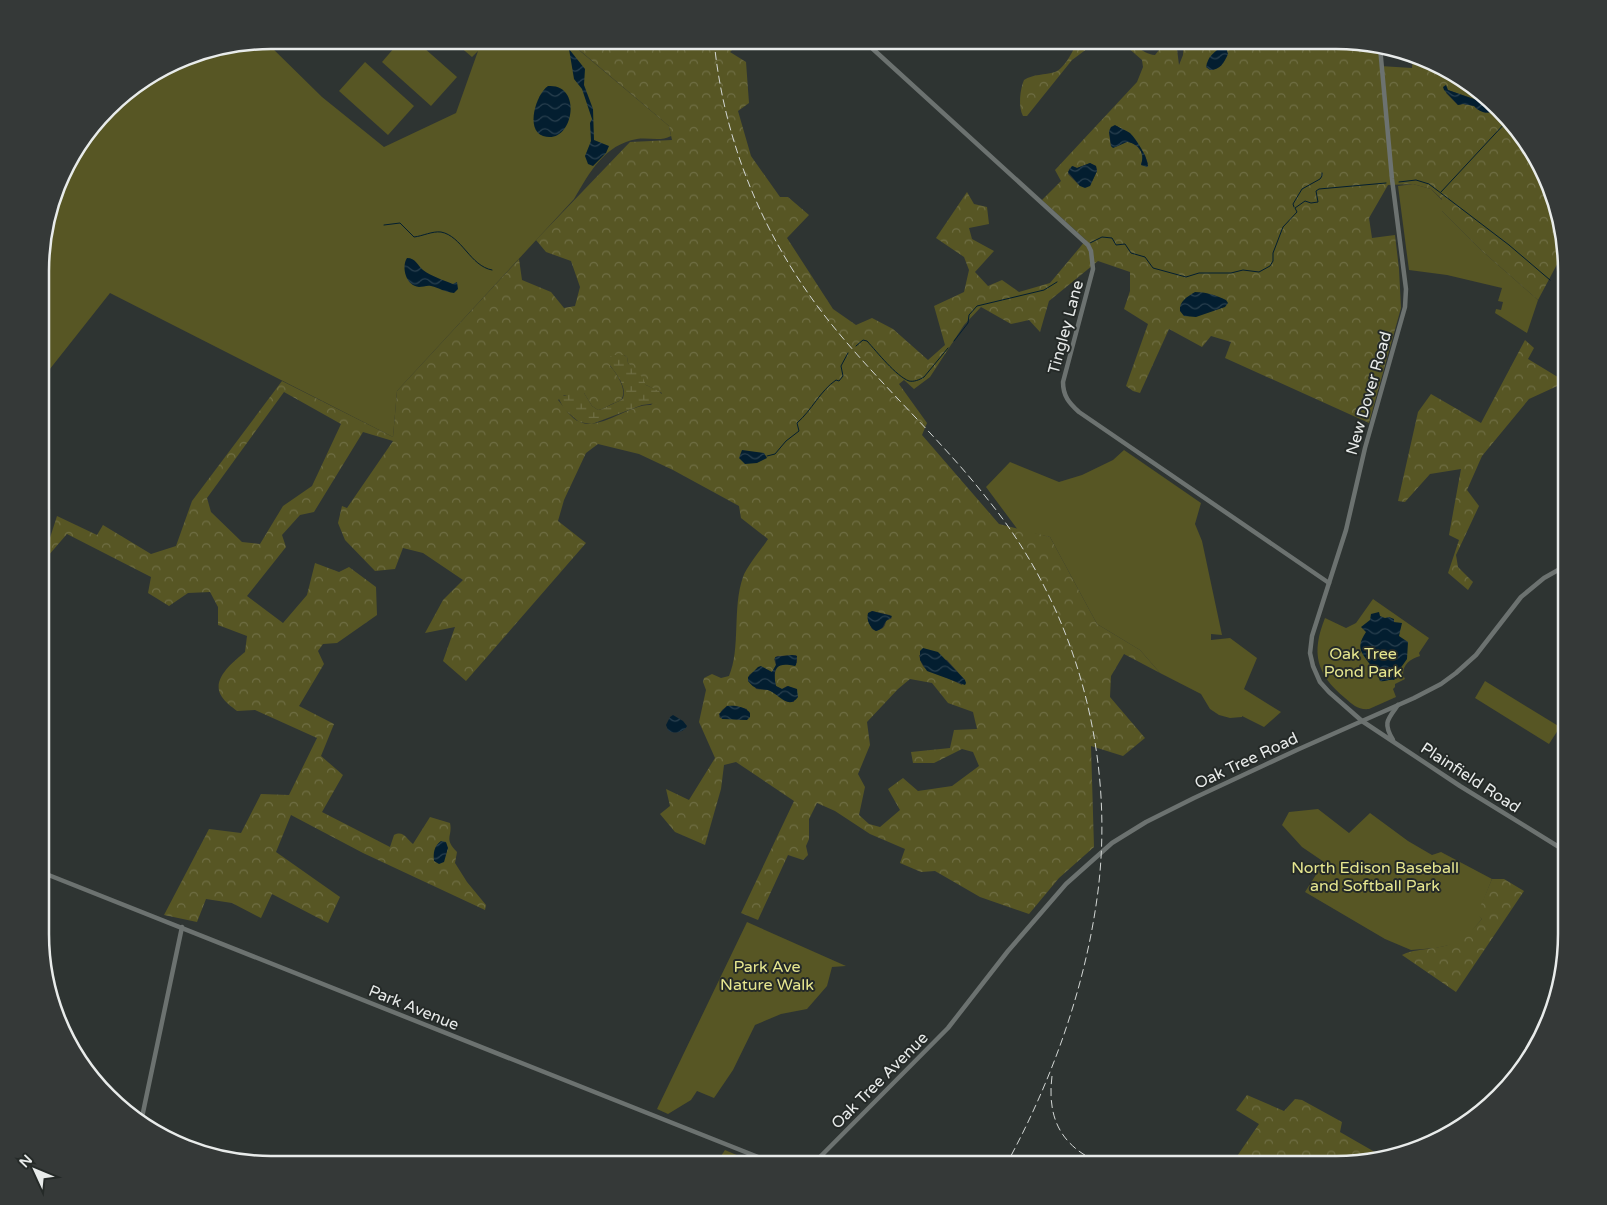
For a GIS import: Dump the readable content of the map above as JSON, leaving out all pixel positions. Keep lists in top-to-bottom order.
{
  "streets": {
    "street": [
      "Tingley Lane",
      "New Dover Road",
      "Oak Tree Road",
      "Plainfield Road",
      "Park Avenue",
      "Oak Tree Avenue"
    ]
  },
  "crossings": [
    ["Tingley Lane", "New Dover Road"],
    ["New Dover Road", "Oak Tree Road"],
    ["New Dover Road", "Plainfield Road"],
    ["Oak Tree Road", "Plainfield Road"],
    ["Oak Tree Road", "Oak Tree Avenue"]
  ],
  "parks": ["Oak Tree Pond Park", "North Edison Baseball and Softball Park", "Park Ave Nature Walk"],
  "north": "top left"
}
